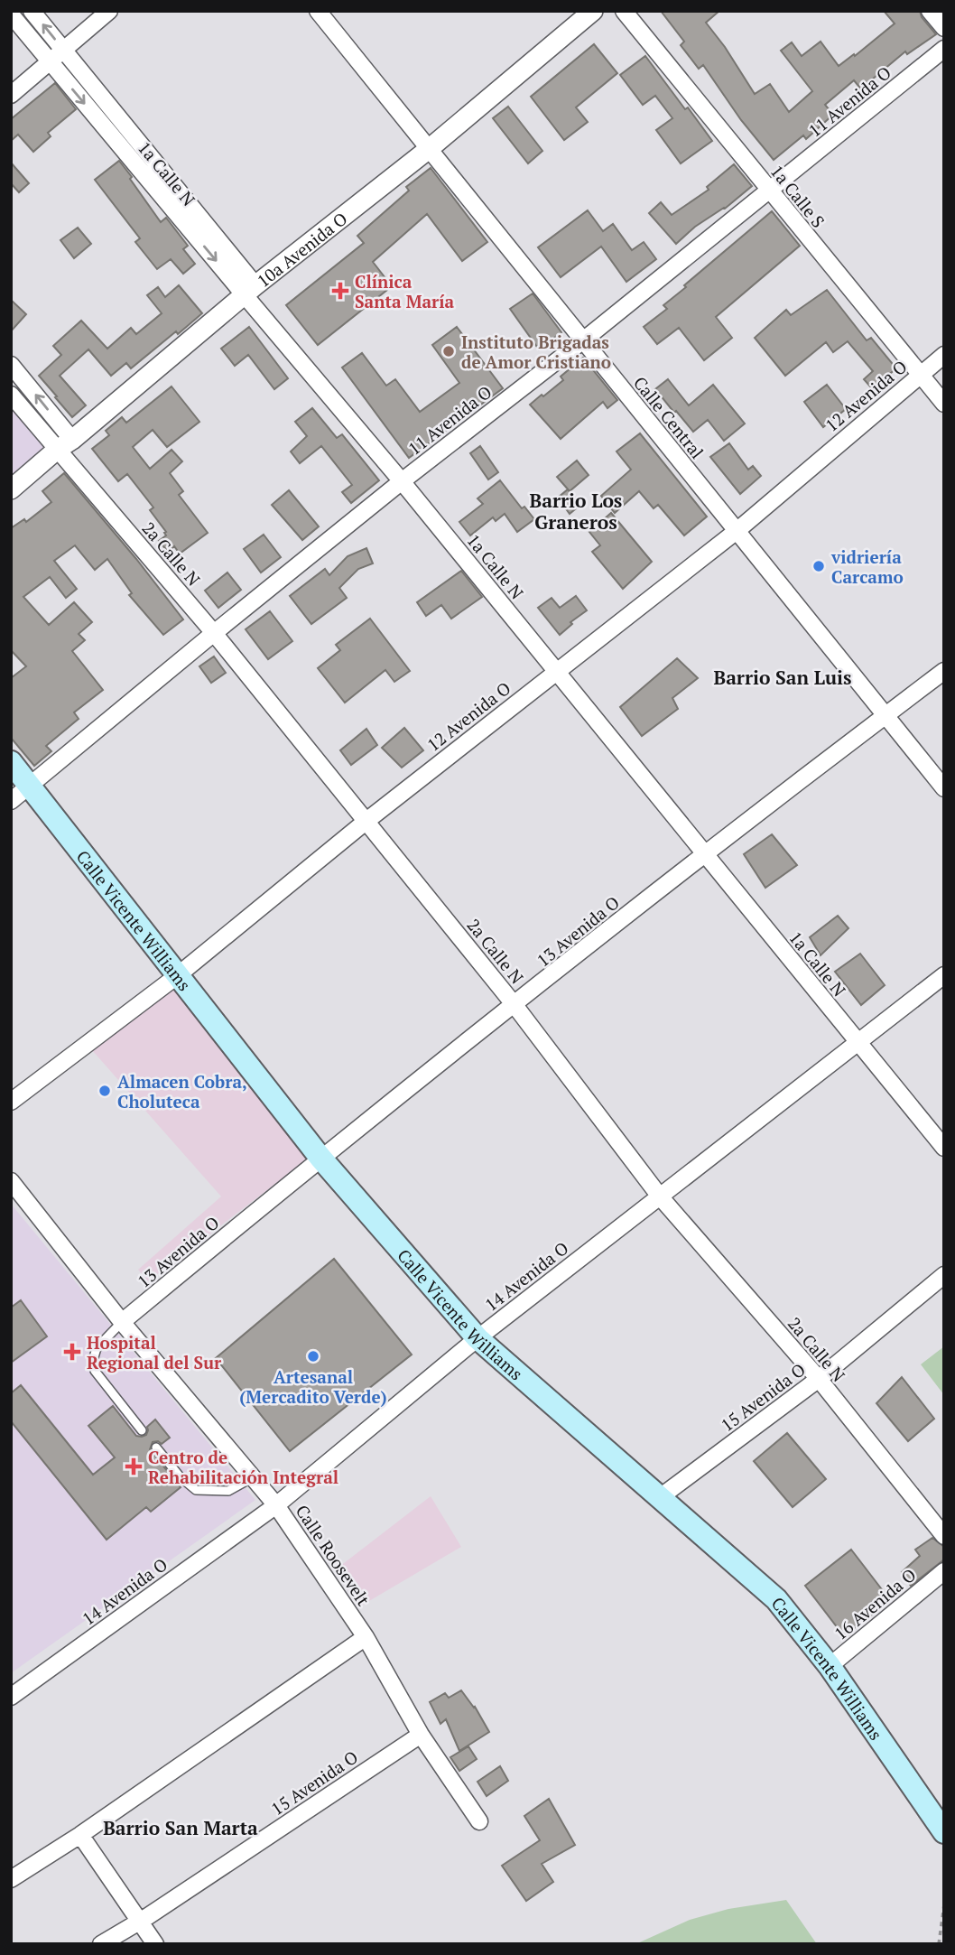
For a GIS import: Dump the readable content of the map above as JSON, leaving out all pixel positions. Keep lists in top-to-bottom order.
{
  "streets": {
    "main road": ["Calle Vicente Williams"],
    "street": [
      "11 Avenida O",
      "1a Calle N",
      "1a Calle S",
      "10a Avenida O",
      "12 Avenida O",
      "Calle Central",
      "2a Calle N",
      "13 Avenida O",
      "14 Avenida O",
      "15 Avenida O",
      "Calle Roosevelt",
      "16 Avenida O"
    ]
  },
  "crossings": [
    ["11 Avenida O", "1a Calle N"],
    ["11 Avenida O", "1a Calle S"],
    ["11 Avenida O", "Calle Central"],
    ["11 Avenida O", "2a Calle N"],
    ["11 Avenida O", "Calle Vicente Williams"],
    ["1a Calle N", "10a Avenida O"],
    ["1a Calle N", "12 Avenida O"],
    ["1a Calle N", "13 Avenida O"],
    ["1a Calle N", "14 Avenida O"],
    ["1a Calle S", "12 Avenida O"],
    ["10a Avenida O", "Calle Central"],
    ["10a Avenida O", "2a Calle N"],
    ["12 Avenida O", "Calle Central"],
    ["12 Avenida O", "2a Calle N"],
    ["12 Avenida O", "Calle Vicente Williams"],
    ["Calle Central", "13 Avenida O"],
    ["2a Calle N", "13 Avenida O"],
    ["2a Calle N", "14 Avenida O"],
    ["2a Calle N", "15 Avenida O"],
    ["Calle Vicente Williams", "13 Avenida O"],
    ["Calle Vicente Williams", "14 Avenida O"],
    ["Calle Vicente Williams", "15 Avenida O"],
    ["Calle Vicente Williams", "16 Avenida O"],
    ["13 Avenida O", "Calle Roosevelt"],
    ["14 Avenida O", "Calle Roosevelt"],
    ["15 Avenida O", "Calle Roosevelt"]
  ],
  "districts": ["Barrio Los Graneros", "Barrio San Luis", "Barrio San Marta"],
  "places": {
    "health": ["Clínica Santa María", "Hospital Regional del Sur", "Centro de Rehabilitación Integral"],
    "other": [
      "Instituto Brigadas de Amor Cristiano",
      "vidriería Carcamo",
      "Almacen Cobra, Choluteca",
      "Artesanal (Mercadito Verde)"
    ]
  }
}
